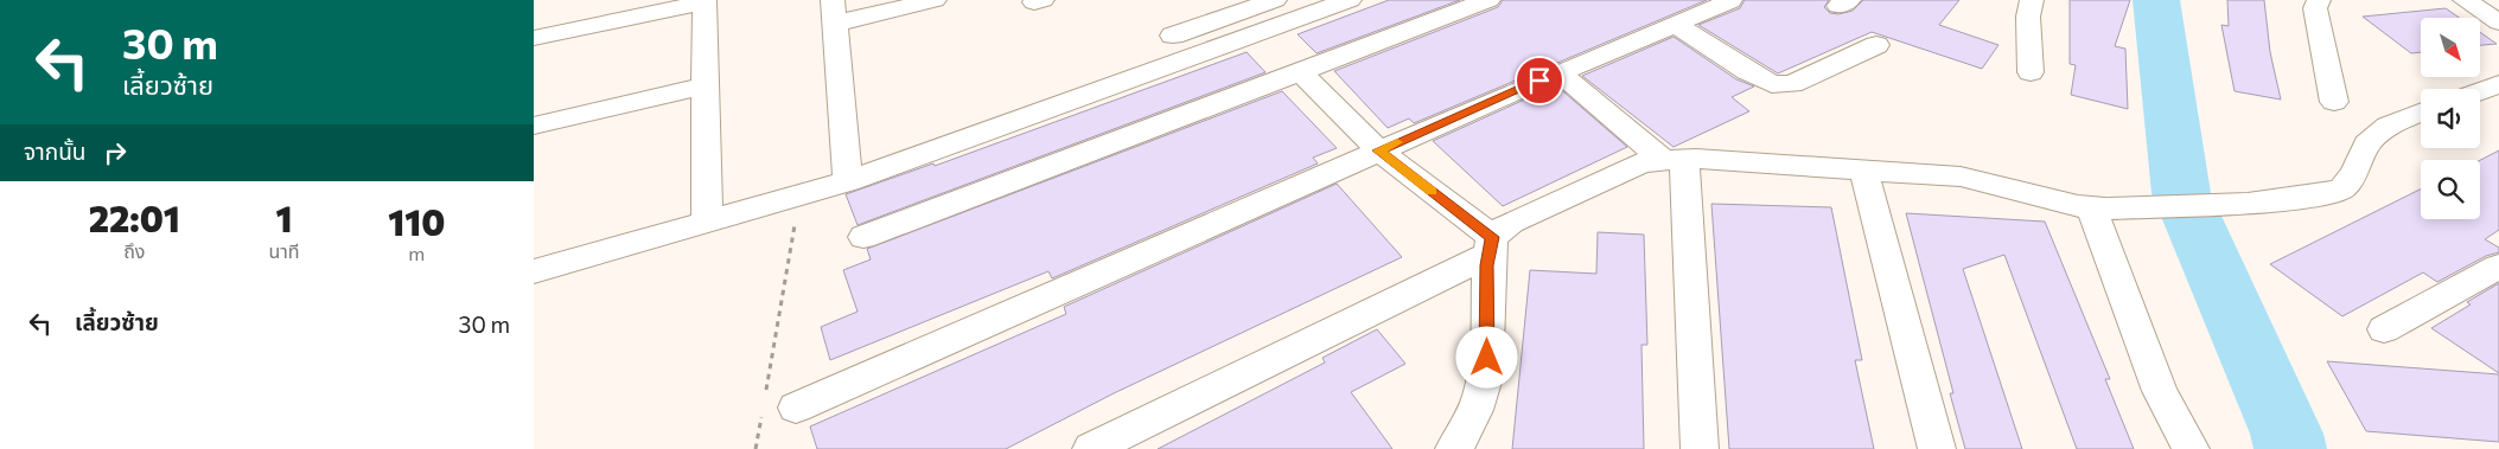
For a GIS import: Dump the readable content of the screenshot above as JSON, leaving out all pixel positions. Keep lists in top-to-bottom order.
{
  "north": "bottom right",
  "page": {
    "turn": ["30 m", "เลี้ยวซ้าย"],
    "then": "จากนั้น",
    "eta": [
      "22:01",
      "ถึง",
      "1",
      "นาที",
      "110",
      "m"
    ],
    "list": [
      {
        "name": "เลี้ยวซ้าย",
        "value": "30 m"
      }
    ]
  }
}
